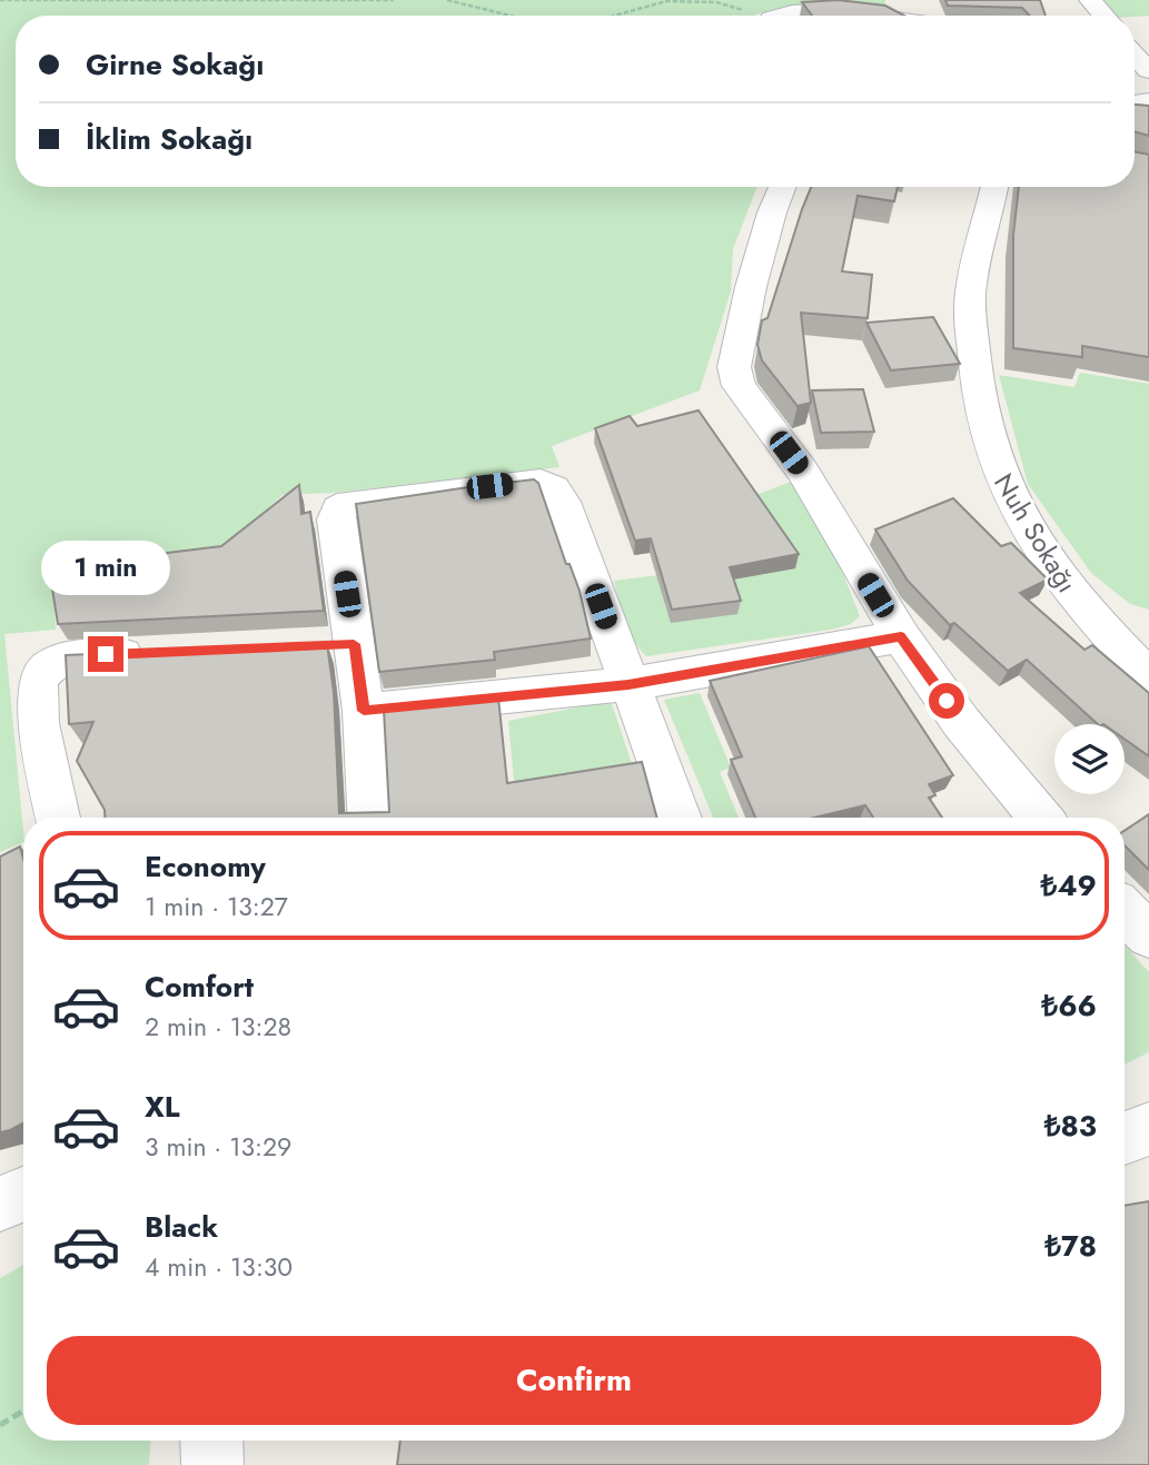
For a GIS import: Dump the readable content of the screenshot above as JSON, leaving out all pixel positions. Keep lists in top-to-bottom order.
{
  "streets": {
    "street": ["Nuh Sokağı"]
  },
  "page": {
    "banner": ["Girne Sokağı", "İklim Sokağı"],
    "bubble": "1 min",
    "list": [
      {
        "name": "Economy",
        "note": "1 min · 13:27",
        "value": "₺49"
      },
      {
        "name": "Comfort",
        "note": "2 min · 13:28",
        "value": "₺66"
      },
      {
        "name": "XL",
        "note": "3 min · 13:29",
        "value": "₺83"
      },
      {
        "name": "Black",
        "note": "4 min · 13:30",
        "value": "₺78"
      }
    ],
    "buttons": "Confirm"
  }
}
